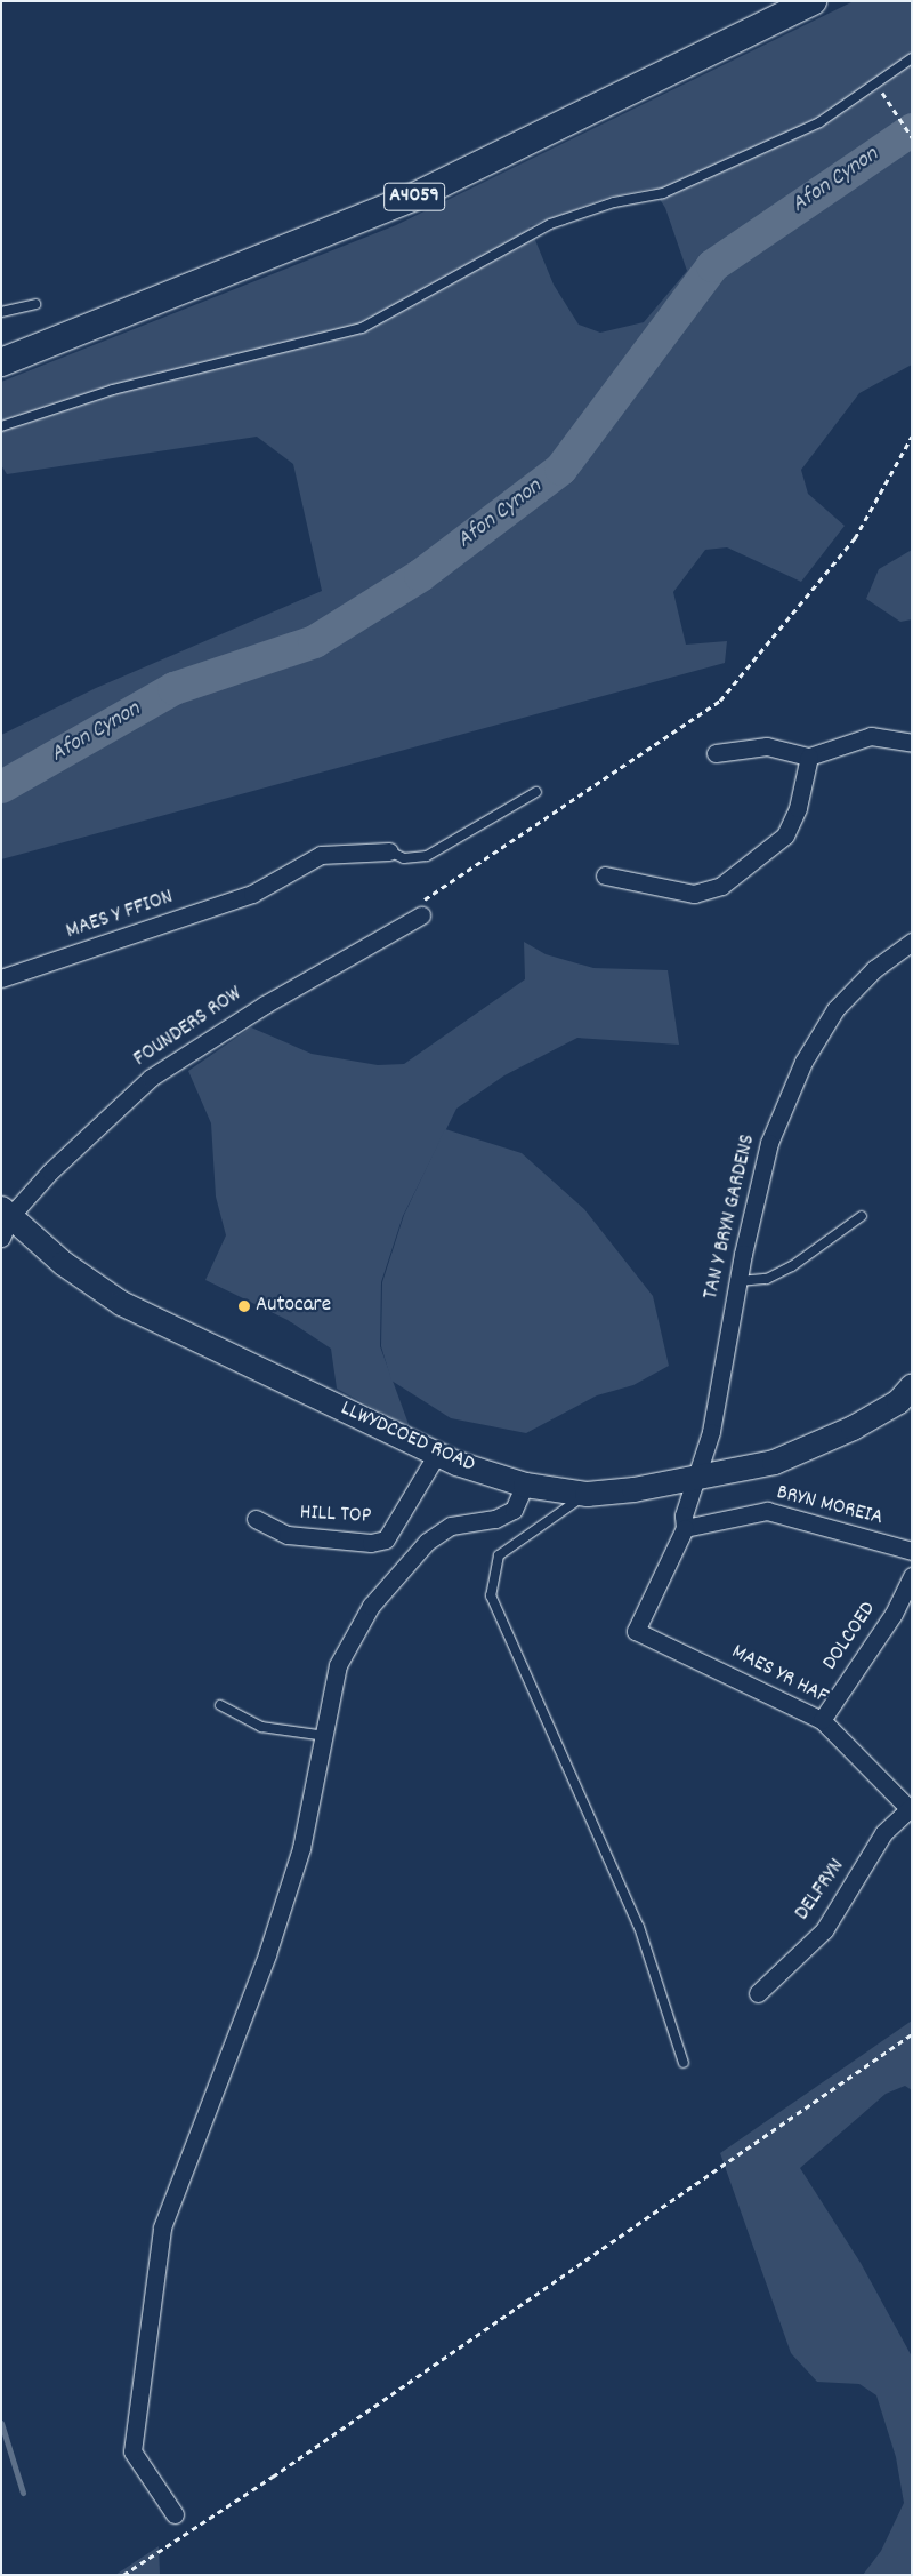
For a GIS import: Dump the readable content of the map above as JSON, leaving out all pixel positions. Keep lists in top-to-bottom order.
{
  "streets": {
    "main road": ["A4059", "LLWYDCOED ROAD"],
    "street": [
      "MAES Y FFION",
      "FOUNDERS ROW",
      "TAN Y BRYN GARDENS",
      "BRYN MOREIA",
      "HILL TOP",
      "DOLCOED",
      "MAES YR HAF",
      "DELFRYN"
    ]
  },
  "crossings": [
    ["FOUNDERS ROW", "LLWYDCOED ROAD"],
    ["TAN Y BRYN GARDENS", "LLWYDCOED ROAD"],
    ["LLWYDCOED ROAD", "HILL TOP"],
    ["BRYN MOREIA", "MAES YR HAF"],
    ["DOLCOED", "MAES YR HAF"],
    ["MAES YR HAF", "DELFRYN"]
  ],
  "water": ["Afon Cynon"],
  "places": ["Autocare"]
}
